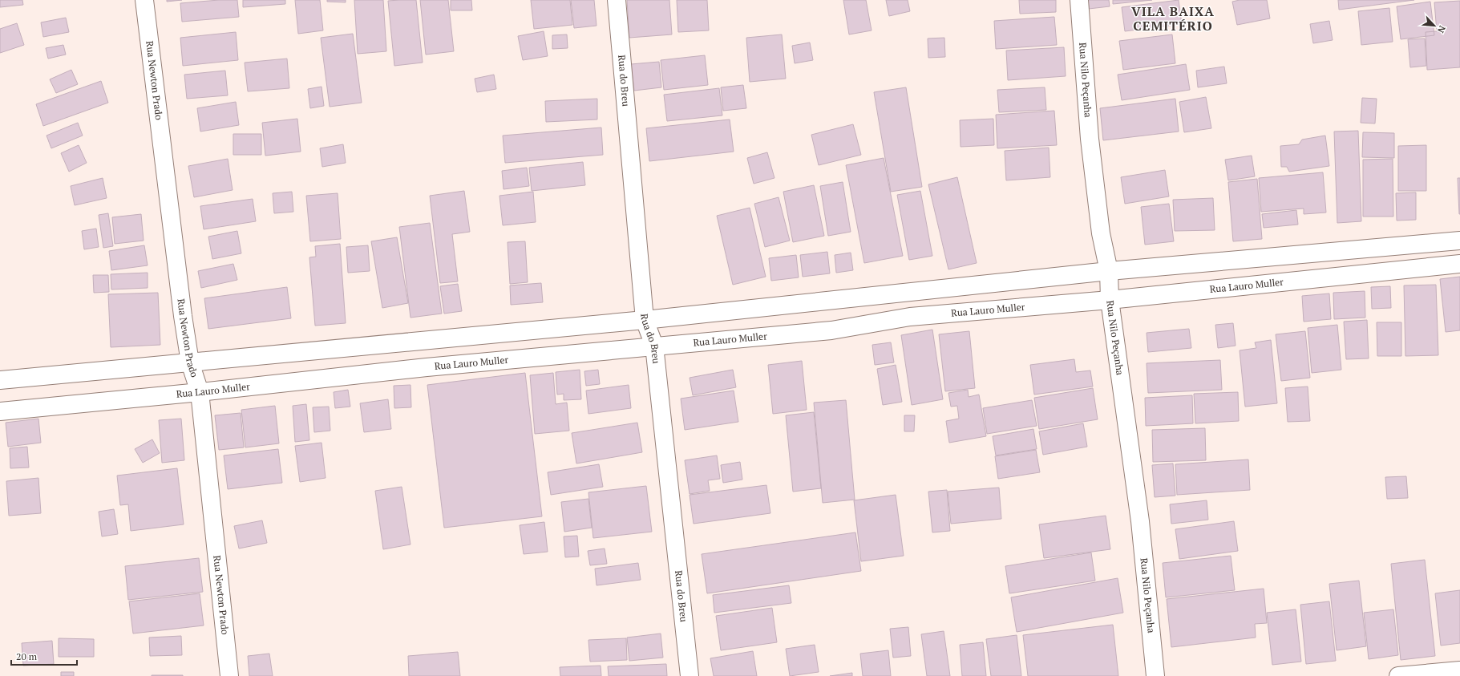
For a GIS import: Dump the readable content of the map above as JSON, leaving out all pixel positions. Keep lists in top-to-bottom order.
{
  "streets": {
    "street": [
      "Rua Newton Prado",
      "Rua do Breu",
      "Rua Nilo Peçanha",
      "Rua Lauro Muller"
    ]
  },
  "crossings": [
    ["Rua Newton Prado", "Rua Lauro Muller"],
    ["Rua do Breu", "Rua Lauro Muller"],
    ["Rua Nilo Peçanha", "Rua Lauro Muller"]
  ],
  "districts": ["VILA BAIXA CEMITÉRIO"],
  "scale_bar": "20 m",
  "north": "bottom right"
}
